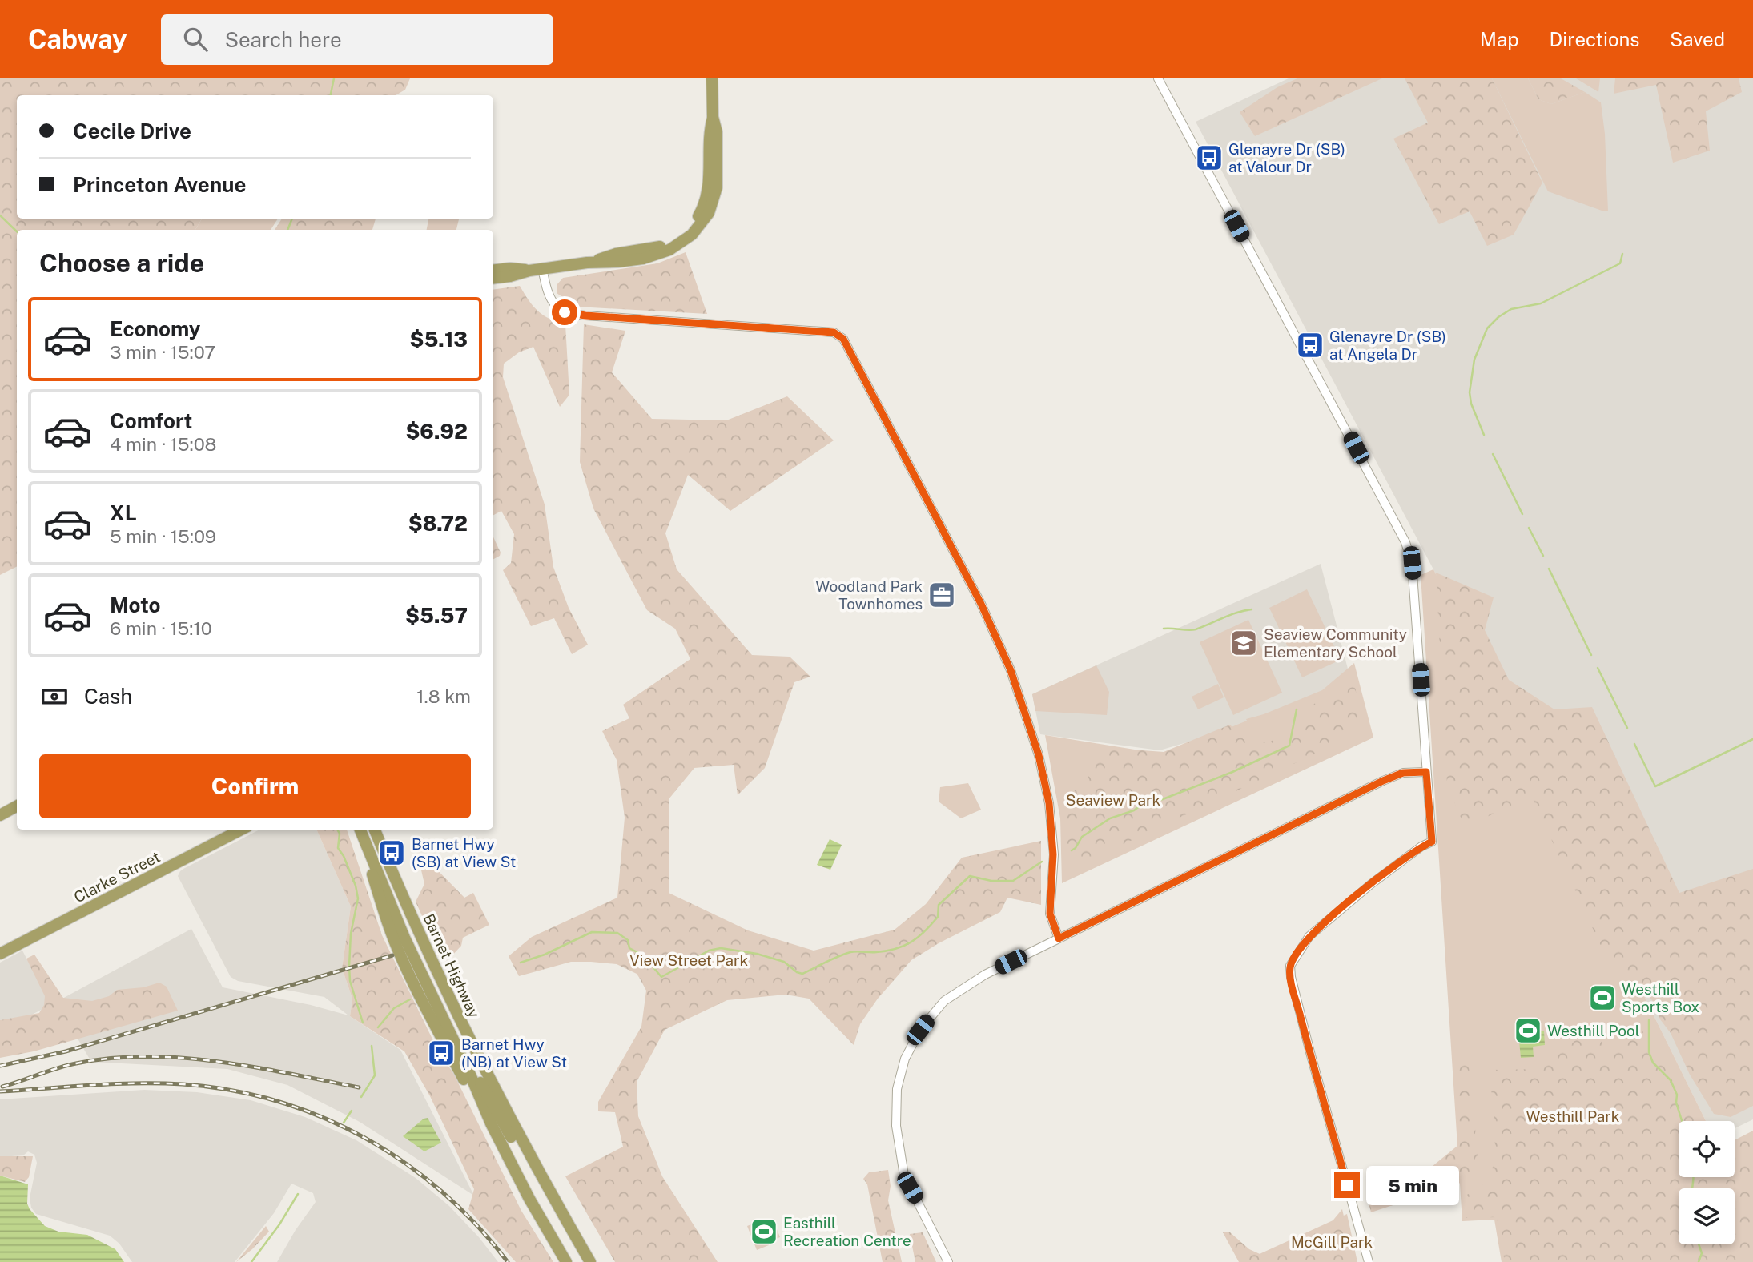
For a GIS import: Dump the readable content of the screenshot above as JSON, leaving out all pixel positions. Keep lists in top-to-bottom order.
{
  "streets": {
    "main road": ["Clarke Street", "Barnet Highway"]
  },
  "parks": [
    "Seaview Park",
    "View Street Park",
    "Westhill Park",
    "McGill Park"
  ],
  "places": {
    "bus stop": [
      "Glenayre Dr (SB) at Valour Dr",
      "Glenayre Dr (SB) at Angela Dr",
      "Barnet Hwy (SB) at View St",
      "Barnet Hwy (NB) at View St"
    ],
    "office": ["Woodland Park Townhomes"],
    "school or university": ["Seaview Community Elementary School"],
    "sports": ["Westhill Sports Box", "Westhill Pool", "Easthill Recreation Centre"]
  },
  "page": {
    "header": "Cabway",
    "search": "Search here",
    "nav": ["Map", "Directions", "Saved"],
    "banner": ["Cecile Drive", "Princeton Avenue"],
    "heading": "Choose a ride",
    "list": [
      {
        "name": "Economy",
        "note": "3 min · 15:07",
        "value": "$5.13"
      },
      {
        "name": "Comfort",
        "note": "4 min · 15:08",
        "value": "$6.92"
      },
      {
        "name": "XL",
        "note": "5 min · 15:09",
        "value": "$8.72"
      },
      {
        "name": "Moto",
        "note": "6 min · 15:10",
        "value": "$5.57"
      }
    ],
    "pay": ["Cash", "1.8 km"],
    "buttons": "Confirm",
    "bubble": "5 min"
  }
}
